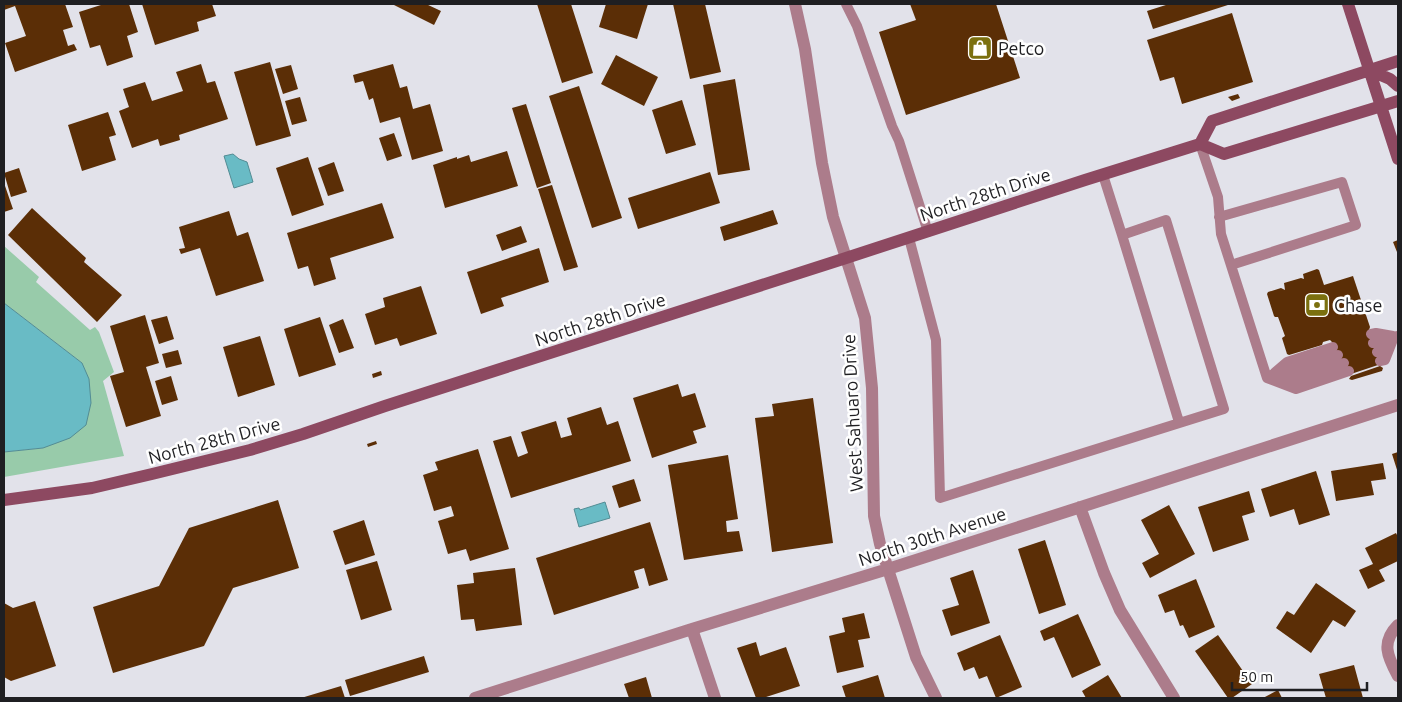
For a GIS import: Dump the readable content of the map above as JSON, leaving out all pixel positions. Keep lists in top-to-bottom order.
{
  "streets": {
    "street": ["North 28th Drive", "West Sahuaro Drive", "North 30th Avenue"]
  },
  "crossings": [
    ["North 28th Drive", "West Sahuaro Drive"],
    ["West Sahuaro Drive", "North 30th Avenue"]
  ],
  "places": {
    "shop": ["Petco"],
    "bank": ["Chase"]
  },
  "scale_bar": "50 m"
}
